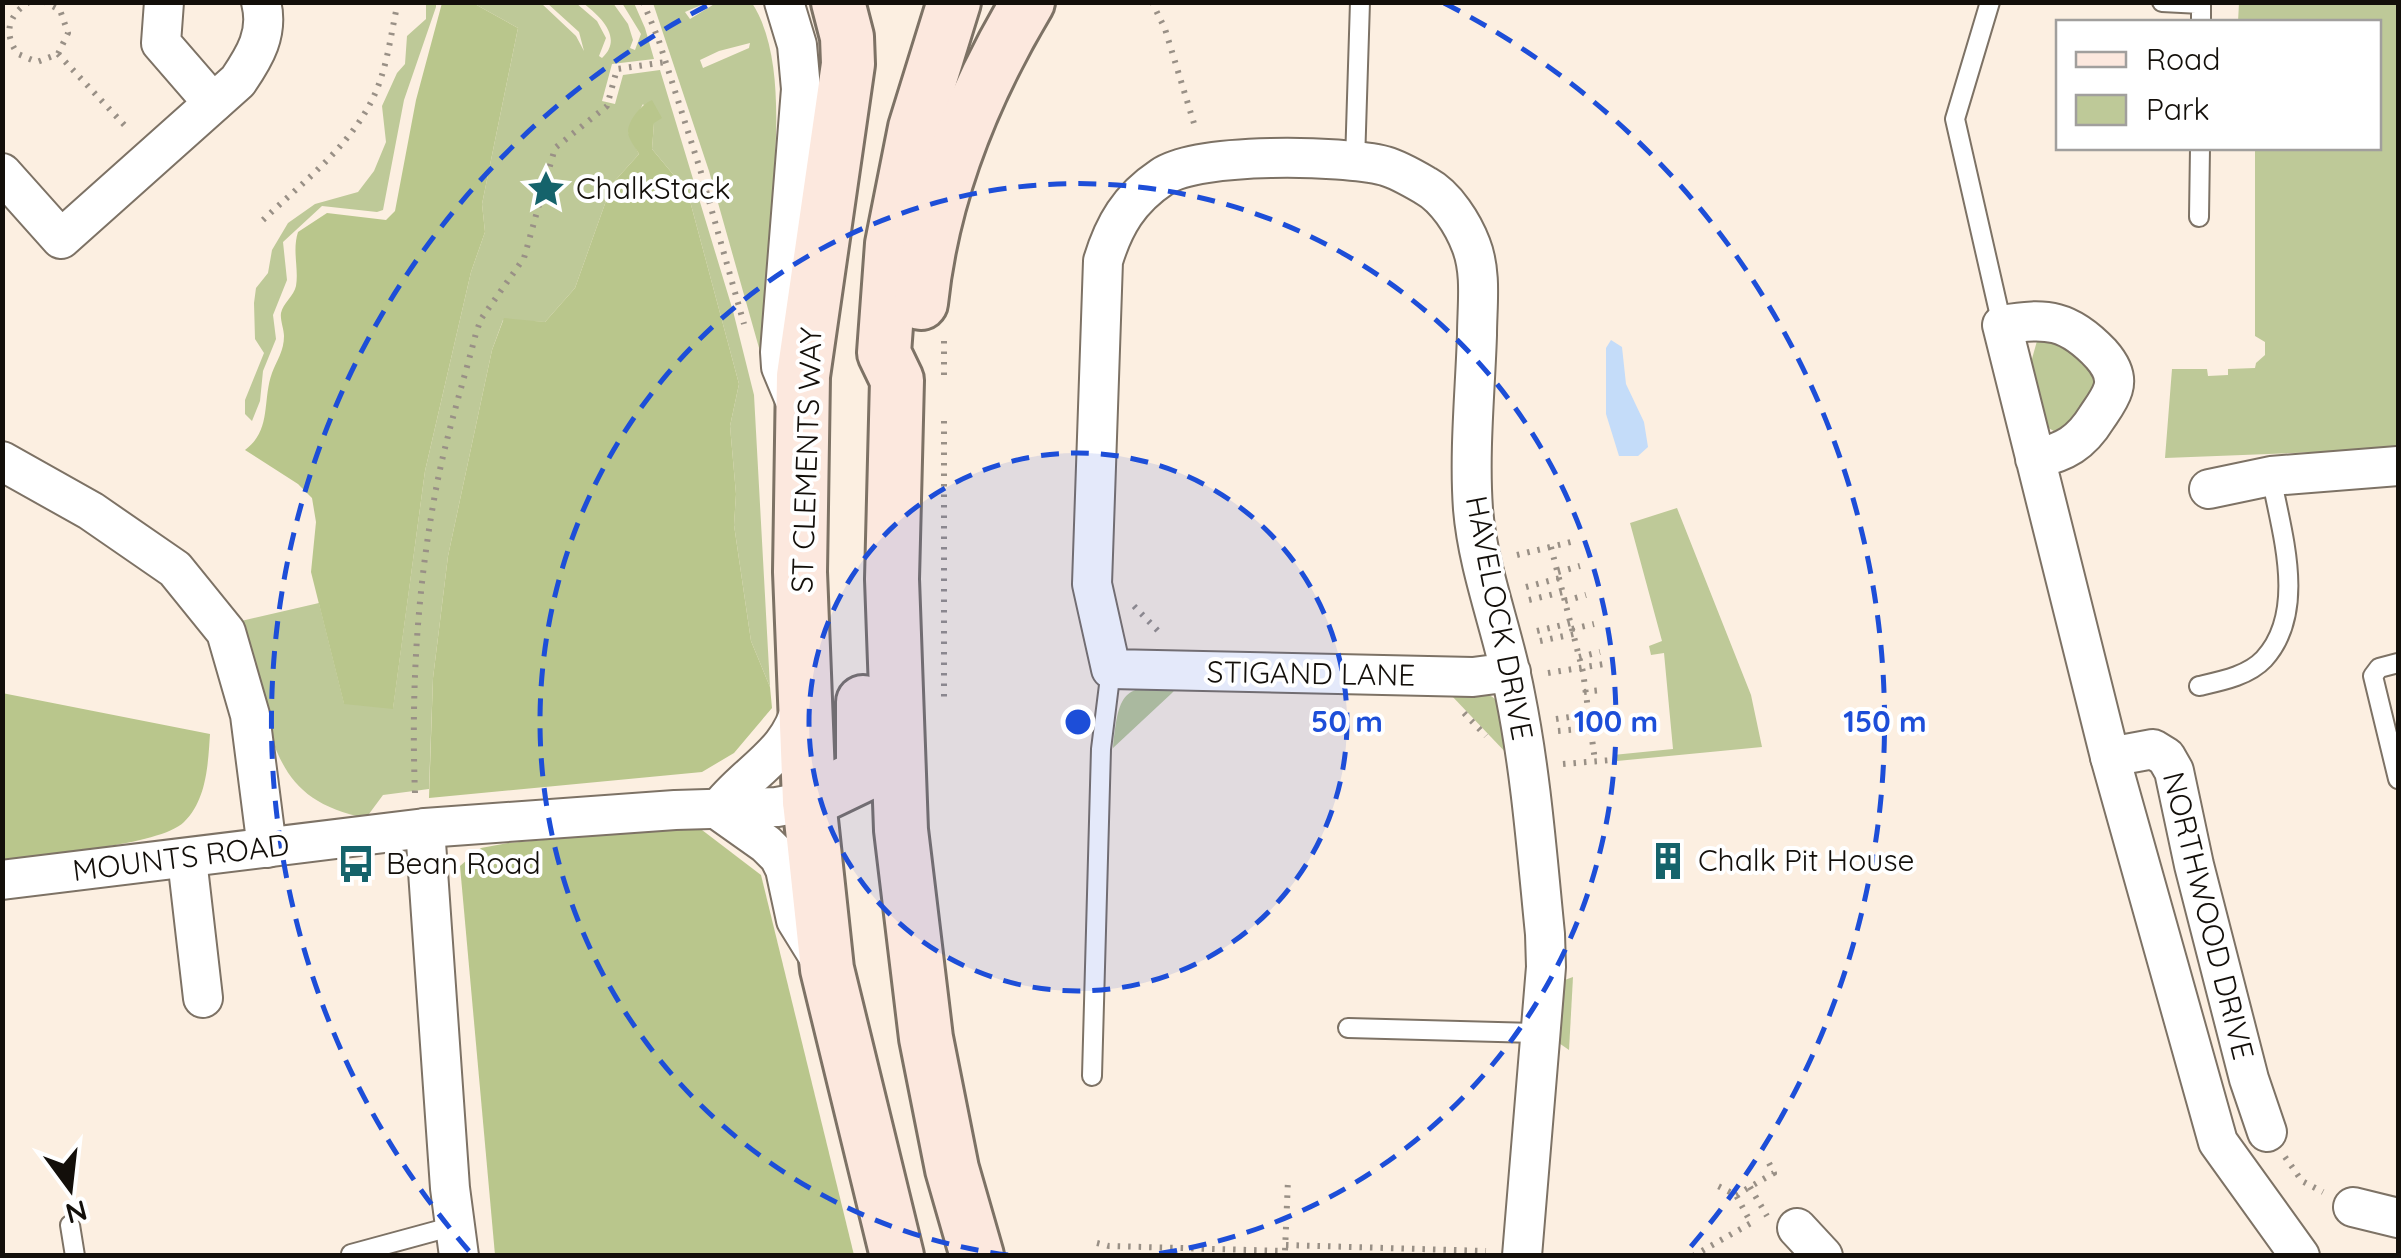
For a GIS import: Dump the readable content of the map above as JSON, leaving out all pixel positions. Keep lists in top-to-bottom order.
{
  "streets": {
    "main road": ["ST CLEMENTS WAY"],
    "street": [
      "HAVELOCK DRIVE",
      "STIGAND LANE",
      "MOUNTS ROAD",
      "NORTHWOOD DRIVE"
    ]
  },
  "crossings": [
    ["ST CLEMENTS WAY", "MOUNTS ROAD"],
    ["HAVELOCK DRIVE", "STIGAND LANE"]
  ],
  "places": {
    "place": ["ChalkStack"],
    "building": ["Chalk Pit House"],
    "bus stop": ["Bean Road"]
  },
  "legend": ["Road", "Park"],
  "north": "bottom",
  "rings": ["50 m", "100 m", "150 m"]
}
